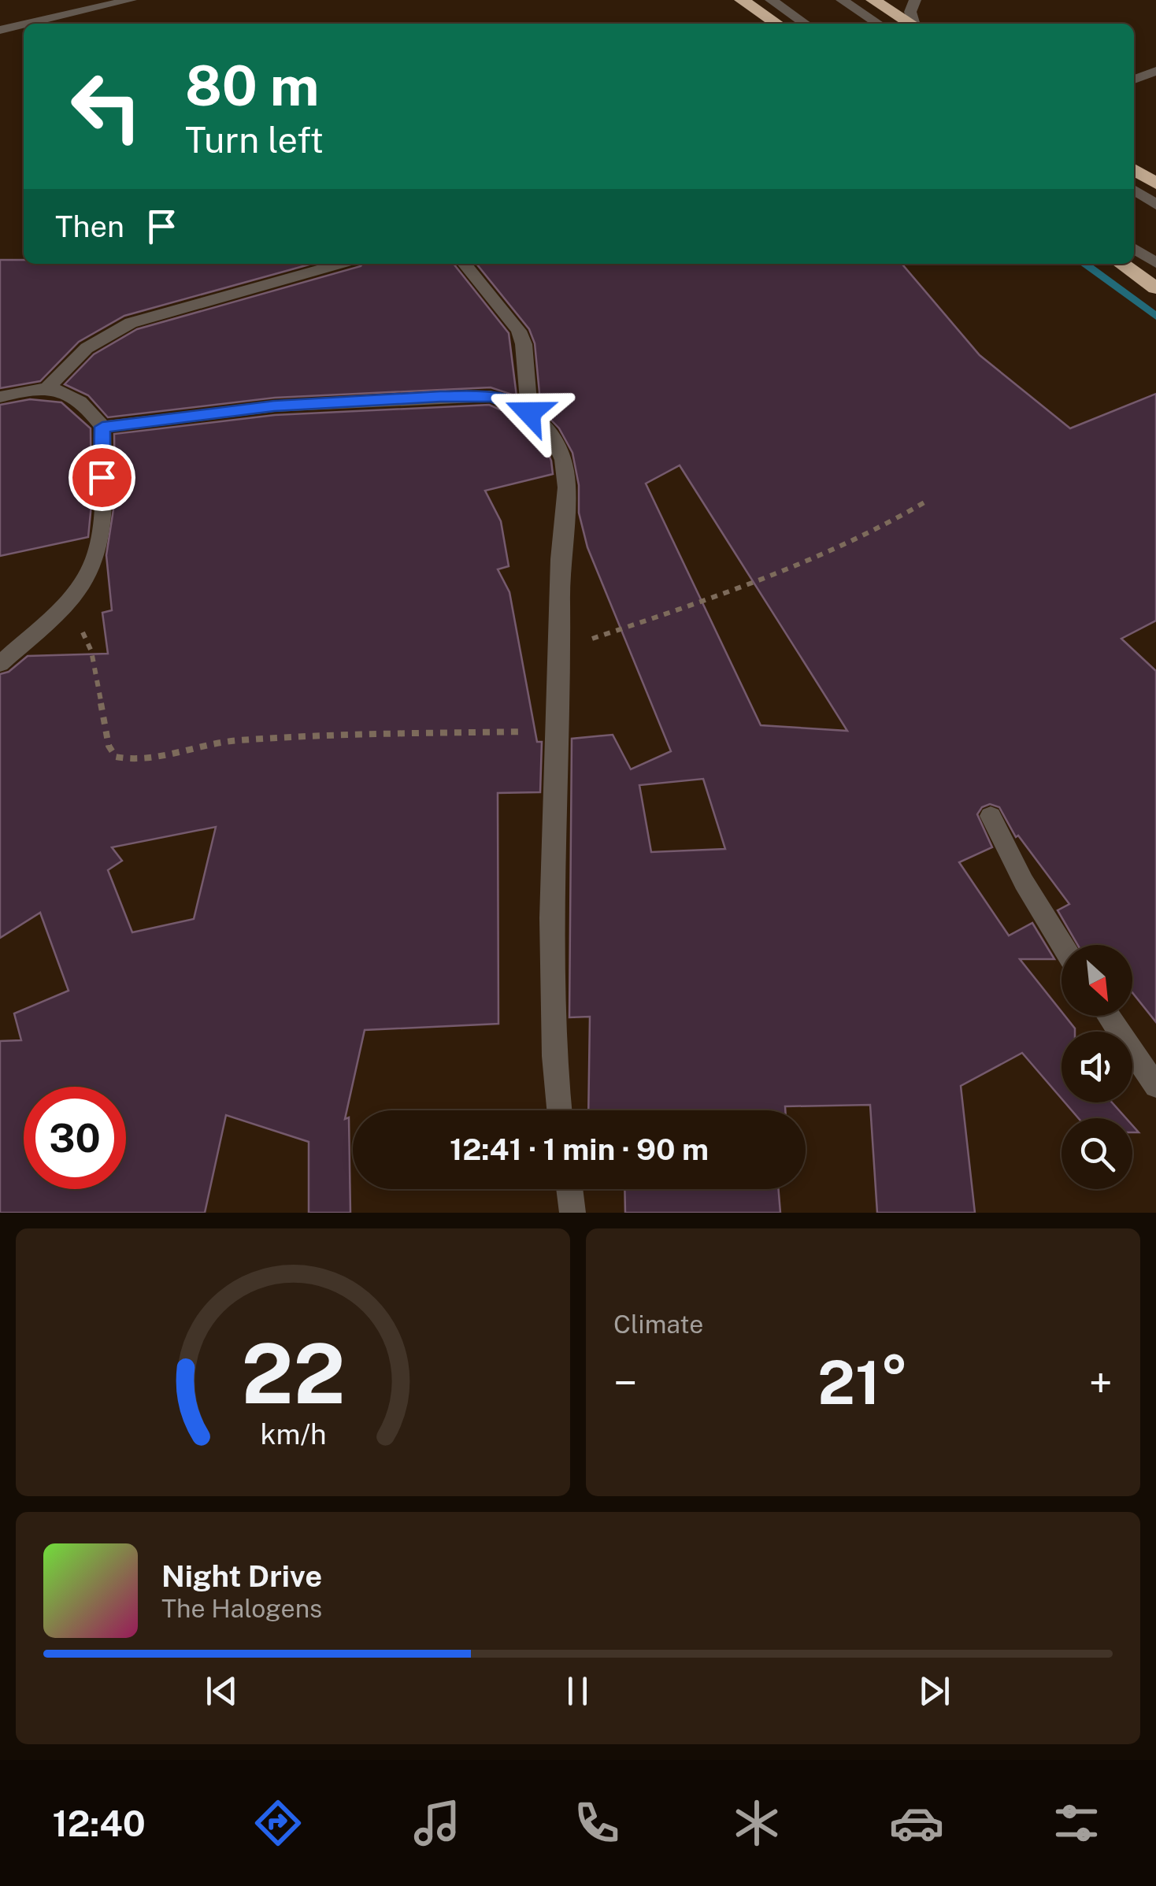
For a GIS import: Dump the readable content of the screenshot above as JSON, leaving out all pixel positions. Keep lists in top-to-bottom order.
{
  "north": "bottom right",
  "page": {
    "turn": ["80 m", "Turn left"],
    "then": "Then",
    "limit": "30",
    "trip": "12:41 · 1 min · 90 m",
    "tile": "Climate",
    "heat": ["−", "21°", "+"],
    "song": ["Night Drive", "The Halogens"],
    "tabs": "12:40",
    "gauge": ["22", "km/h"]
  }
}
